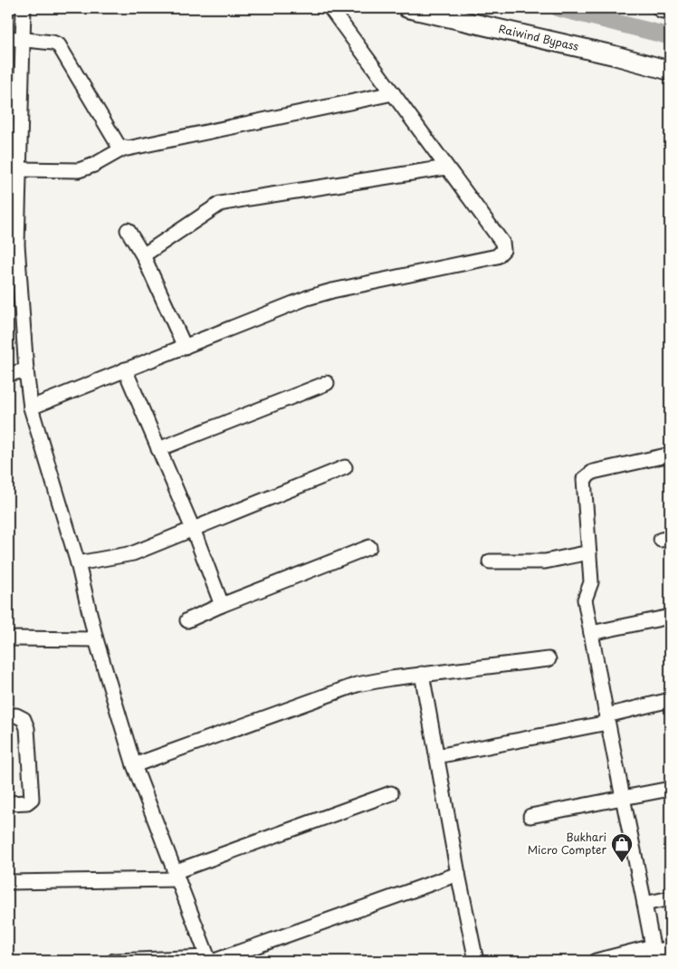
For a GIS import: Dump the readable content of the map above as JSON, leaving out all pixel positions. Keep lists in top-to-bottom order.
{
  "streets": {
    "main road": ["Raiwind Bypass"]
  },
  "places": {
    "shop": ["Bukhari Micro Compter"]
  }
}
